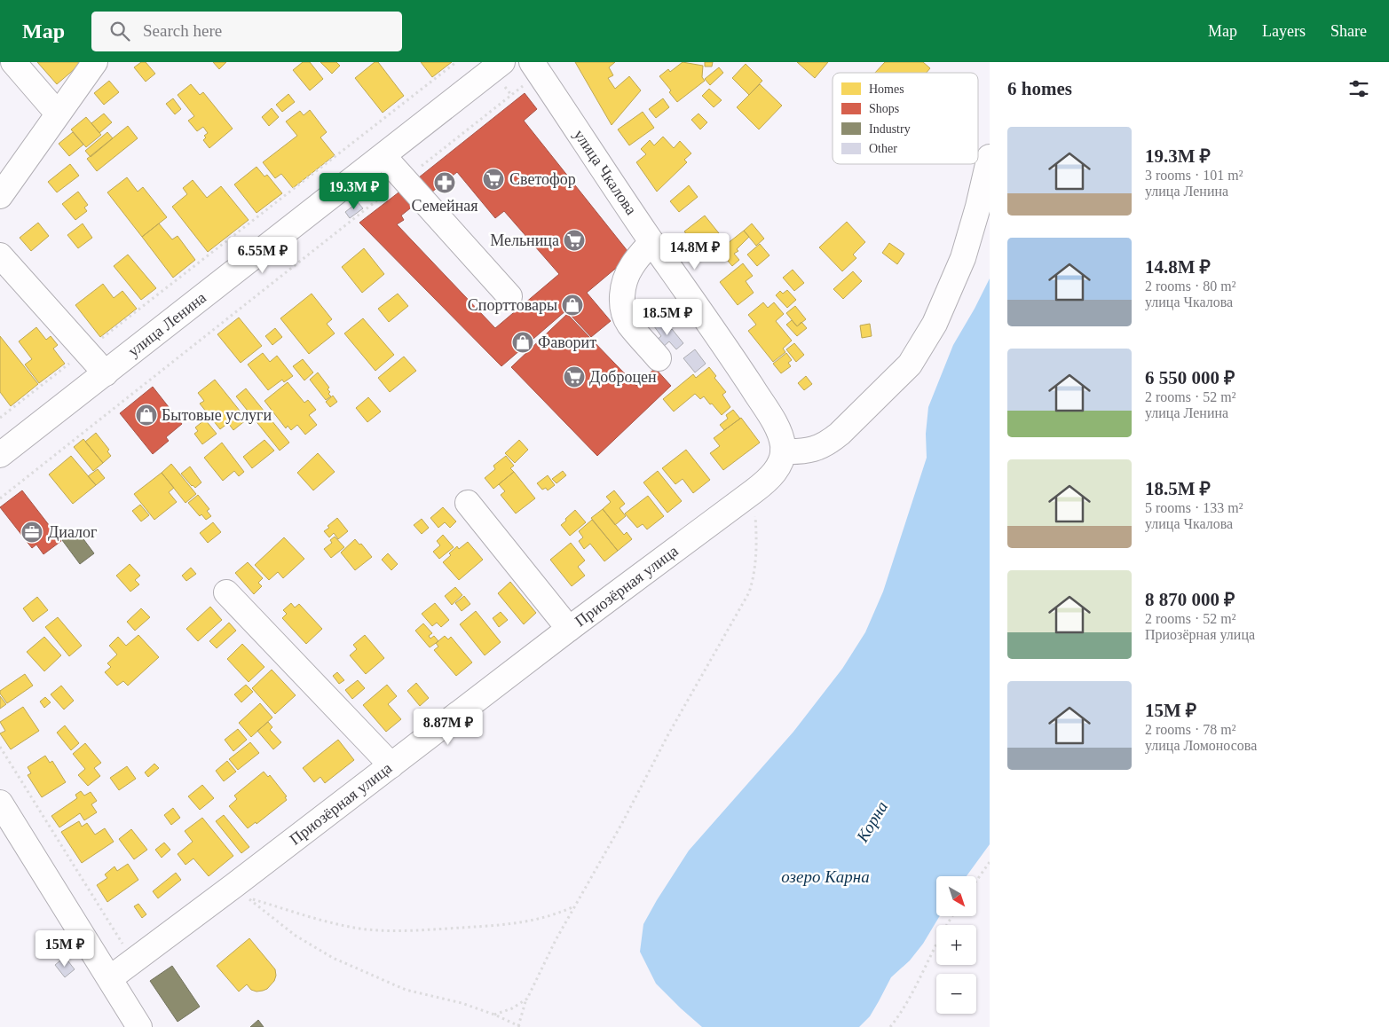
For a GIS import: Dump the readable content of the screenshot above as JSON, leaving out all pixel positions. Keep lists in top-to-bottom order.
{
  "streets": {
    "street": ["улица Чкалова", "улица Ленина", "Приозёрная улица"]
  },
  "water": ["Корна", "озеро Карна"],
  "places": {
    "supermarket": ["Светофор", "Мельница", "Доброцен"],
    "pharmacy": ["Семейная"],
    "shop": ["Спорттовары", "Фаворит", "Бытовые услуги"],
    "office": ["Диалог"]
  },
  "legend": [
    "Homes",
    "Shops",
    "Industry",
    "Other"
  ],
  "north": "bottom right",
  "page": {
    "header": "Map",
    "search": "Search here",
    "nav": ["Map", "Layers", "Share"],
    "heading": "6 homes",
    "list": [
      {
        "name": "19.3M ₽",
        "note": "3 rooms · 101 m² · улица Ленина"
      },
      {
        "name": "14.8M ₽",
        "note": "2 rooms · 80 m² · улица Чкалова"
      },
      {
        "name": "6 550 000 ₽",
        "note": "2 rooms · 52 m² · улица Ленина"
      },
      {
        "name": "18.5M ₽",
        "note": "5 rooms · 133 m² · улица Чкалова"
      },
      {
        "name": "8 870 000 ₽",
        "note": "2 rooms · 52 m² · Приозёрная улица"
      },
      {
        "name": "15M ₽",
        "note": "2 rooms · 78 m² · улица Ломоносова"
      }
    ],
    "price": [
      "19.3M ₽",
      "14.8M ₽",
      "6.55M ₽",
      "18.5M ₽",
      "8.87M ₽",
      "15M ₽"
    ],
    "map_buttons": ["+", "−"]
  }
}
